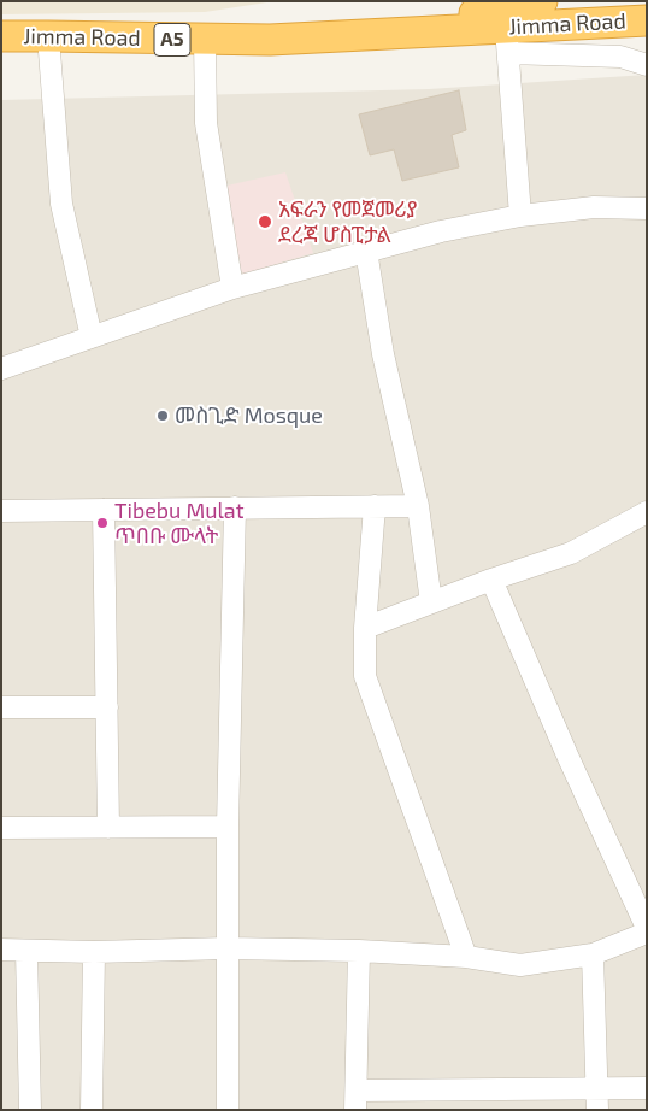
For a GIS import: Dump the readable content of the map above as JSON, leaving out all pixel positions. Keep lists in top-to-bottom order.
{
  "streets": {
    "highway": ["Jimma Road", "A5"]
  },
  "places": ["አፍራን የመጀመሪያ ደረጃ ሆስፒታል", "መስጊድ Mosque", "Tibebu Mulat ጥበቡ ሙላት"]
}
